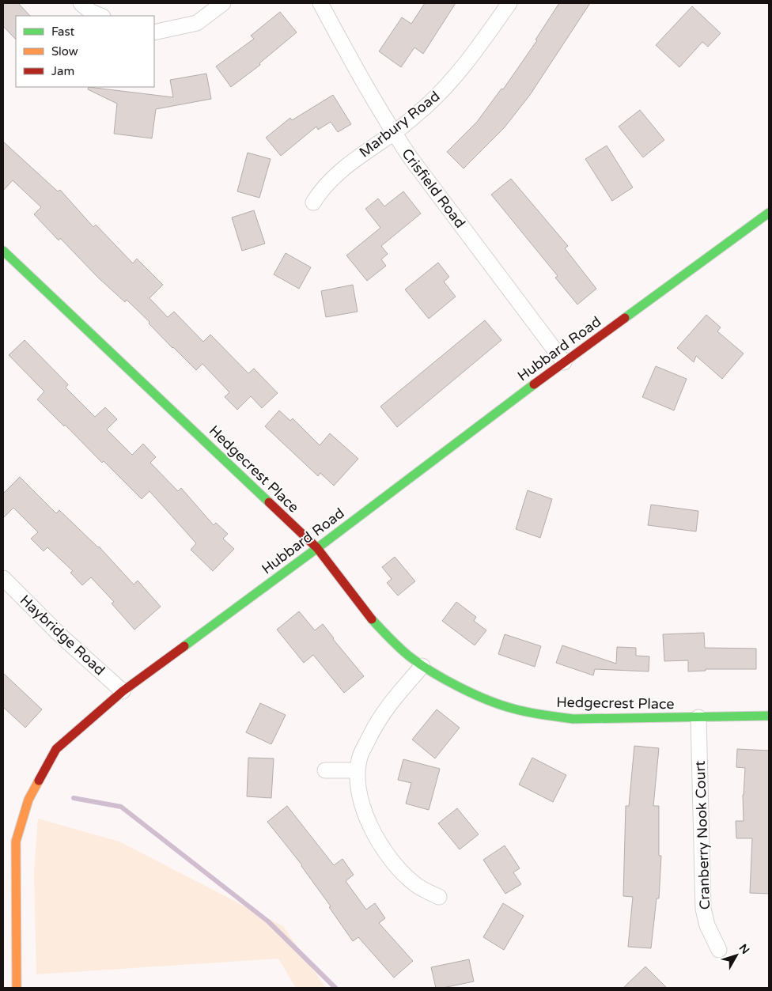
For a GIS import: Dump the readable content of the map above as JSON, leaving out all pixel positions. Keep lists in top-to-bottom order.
{
  "streets": {
    "main road": ["Hubbard Road", "Hedgecrest Place"],
    "street": [
      "Marbury Road",
      "Crisfield Road",
      "Haybridge Road",
      "Cranberry Nook Court"
    ]
  },
  "crossings": [
    ["Marbury Road", "Crisfield Road"],
    ["Crisfield Road", "Hubbard Road"],
    ["Hubbard Road", "Hedgecrest Place"],
    ["Hubbard Road", "Haybridge Road"],
    ["Hedgecrest Place", "Cranberry Nook Court"]
  ],
  "legend": ["Fast", "Slow", "Jam"],
  "north": "top right"
}
